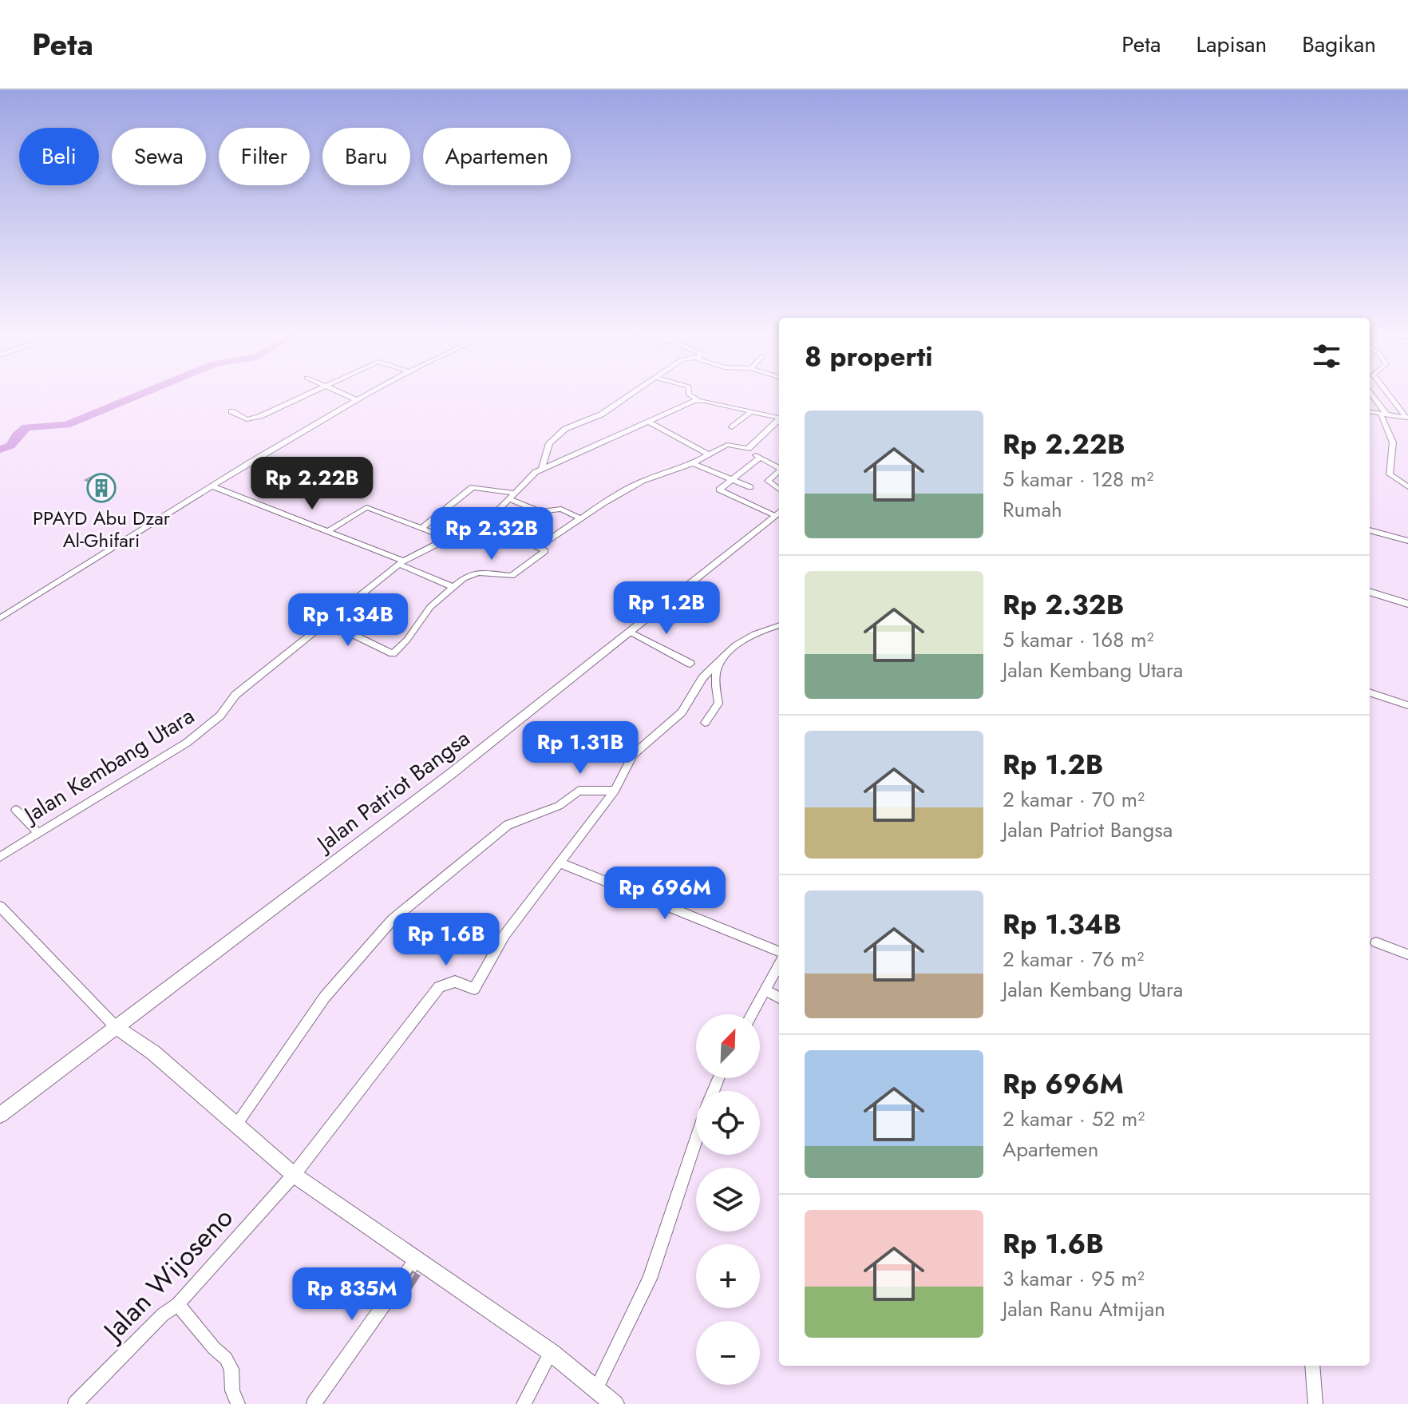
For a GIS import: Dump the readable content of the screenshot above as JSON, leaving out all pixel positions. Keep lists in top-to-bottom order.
{
  "streets": {
    "street": ["Jalan Kembang Utara", "Jalan Patriot Bangsa", "Jalan Wijoseno"]
  },
  "places": {
    "building": ["PPAYD Abu Dzar Al-Ghifari"]
  },
  "north": "top right",
  "page": {
    "header": "Peta",
    "nav": ["Peta", "Lapisan", "Bagikan"],
    "chip": [
      "Beli",
      "Sewa",
      "Filter",
      "Baru",
      "Apartemen"
    ],
    "heading": "8 properti",
    "list": [
      {
        "name": "Rp 2.22B",
        "note": "5 kamar · 128 m² · Rumah"
      },
      {
        "name": "Rp 2.32B",
        "note": "5 kamar · 168 m² · Jalan Kembang Utara"
      },
      {
        "name": "Rp 1.2B",
        "note": "2 kamar · 70 m² · Jalan Patriot Bangsa"
      },
      {
        "name": "Rp 1.34B",
        "note": "2 kamar · 76 m² · Jalan Kembang Utara"
      },
      {
        "name": "Rp 696M",
        "note": "2 kamar · 52 m² · Apartemen"
      },
      {
        "name": "Rp 1.6B",
        "note": "3 kamar · 95 m² · Jalan Ranu Atmijan"
      }
    ],
    "price": [
      "Rp 2.22B",
      "Rp 2.32B",
      "Rp 1.2B",
      "Rp 1.34B",
      "Rp 1.31B",
      "Rp 696M",
      "Rp 1.6B",
      "Rp 835M"
    ],
    "map_buttons": ["+", "−"]
  }
}
